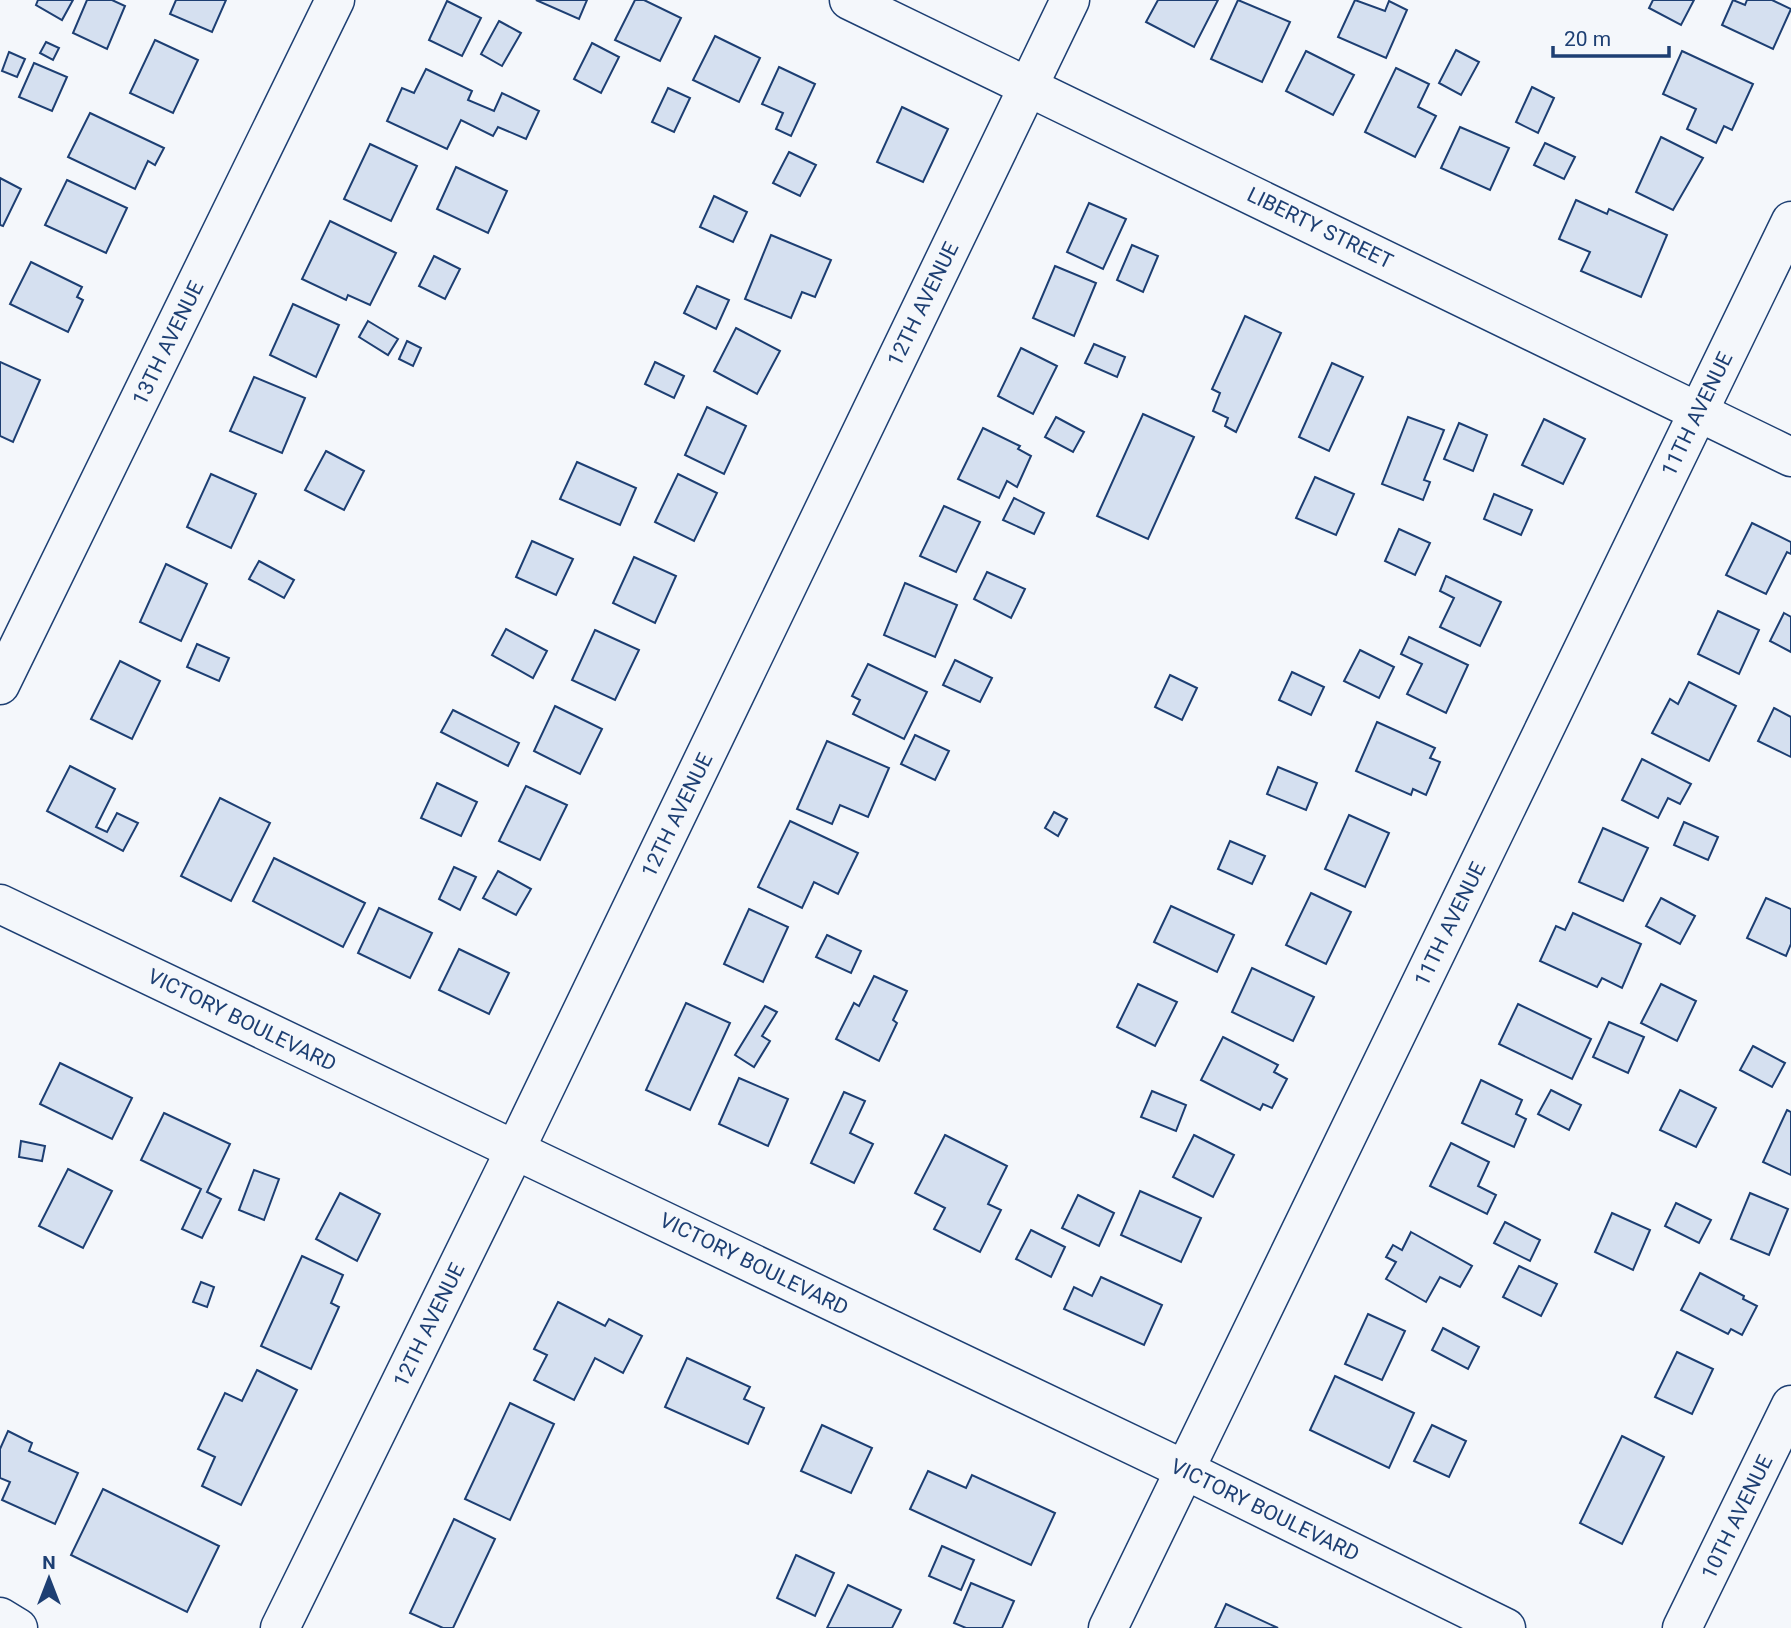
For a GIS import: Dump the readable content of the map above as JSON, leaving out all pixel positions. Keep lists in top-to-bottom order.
{
  "streets": {
    "street": [
      "LIBERTY STREET",
      "12TH AVENUE",
      "13TH AVENUE",
      "11TH AVENUE",
      "VICTORY BOULEVARD",
      "10TH AVENUE"
    ]
  },
  "crossings": [
    ["LIBERTY STREET", "12TH AVENUE"],
    ["LIBERTY STREET", "11TH AVENUE"],
    ["12TH AVENUE", "VICTORY BOULEVARD"],
    ["11TH AVENUE", "VICTORY BOULEVARD"]
  ],
  "scale_bar": "20 m",
  "north": "top"
}
